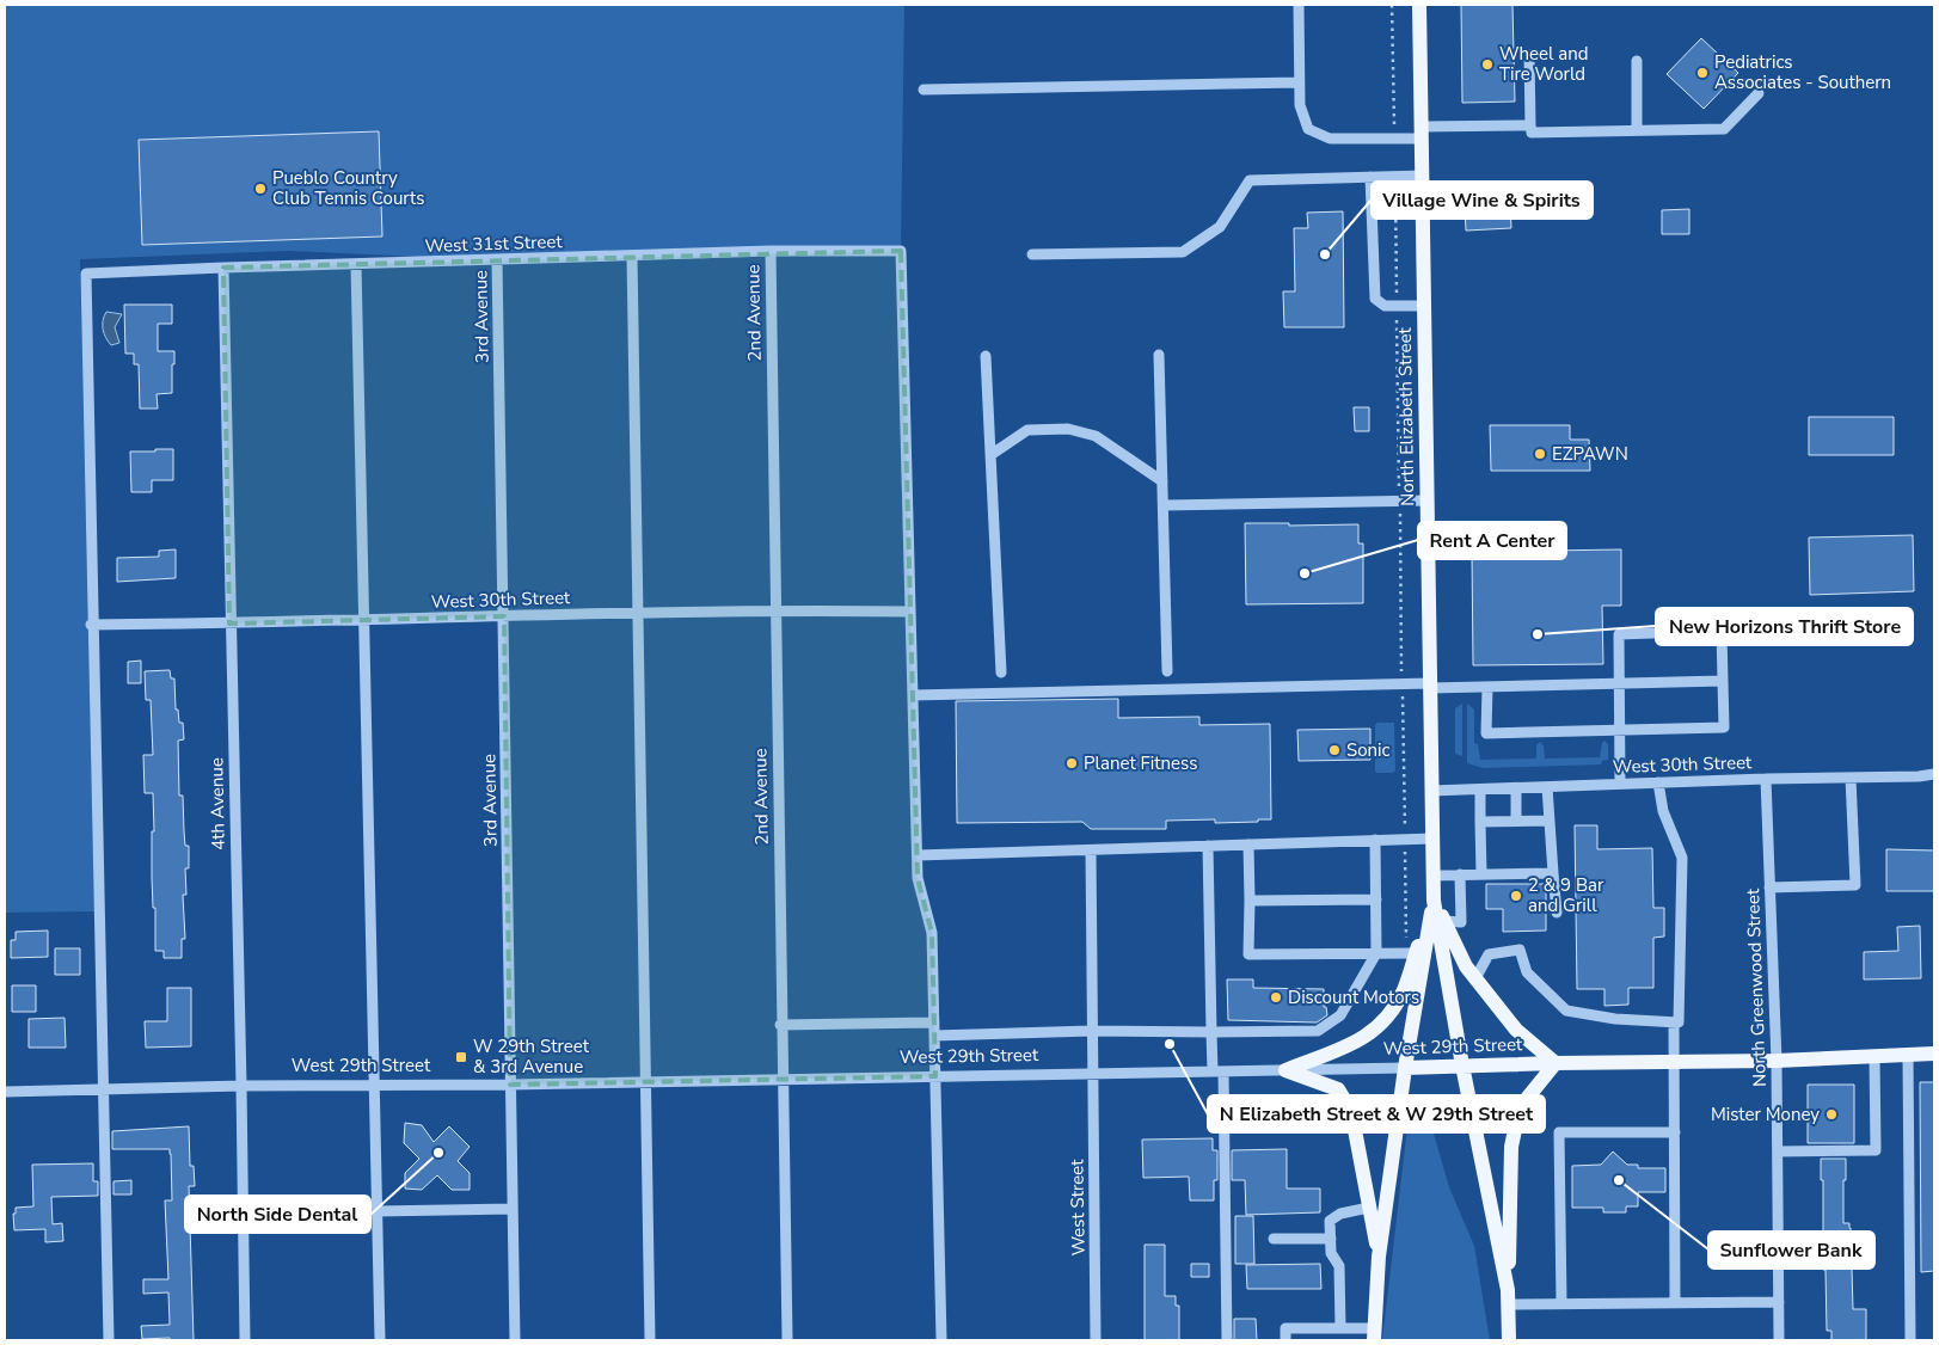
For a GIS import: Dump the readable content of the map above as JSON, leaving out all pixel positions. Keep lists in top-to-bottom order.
{
  "streets": {
    "main road": ["North Elizabeth Street", "West 29th Street"],
    "street": [
      "West 31st Street",
      "2nd Avenue",
      "3rd Avenue",
      "West 30th Street",
      "4th Avenue",
      "North Greenwood Street",
      "West Street"
    ]
  },
  "crossings": [
    ["West 31st Street", "2nd Avenue"],
    ["West 31st Street", "3rd Avenue"],
    ["West 31st Street", "West 30th Street"],
    ["West 31st Street", "4th Avenue"],
    ["2nd Avenue", "West 30th Street"],
    ["2nd Avenue", "West 29th Street"],
    ["3rd Avenue", "West 30th Street"],
    ["3rd Avenue", "West 29th Street"],
    ["North Elizabeth Street", "West 30th Street"],
    ["North Elizabeth Street", "West 29th Street"],
    ["West 30th Street", "4th Avenue"],
    ["West 30th Street", "North Greenwood Street"],
    ["4th Avenue", "West 29th Street"],
    ["North Greenwood Street", "West 29th Street"],
    ["West 29th Street", "West Street"]
  ],
  "places": {
    "other": [
      "Wheel and Tire World",
      "Pediatrics Associates - Southern",
      "Pueblo Country Club Tennis Courts",
      "Village Wine & Spirits",
      "EZPAWN",
      "Rent A Center",
      "New Horizons Thrift Store",
      "Sonic",
      "Planet Fitness",
      "2 & 9 Bar and Grill",
      "Discount Motors",
      "N Elizabeth Street & W 29th Street",
      "Mister Money",
      "North Side Dental",
      "Sunflower Bank"
    ],
    "transit": ["W 29th Street & 3rd Avenue"]
  }
}
